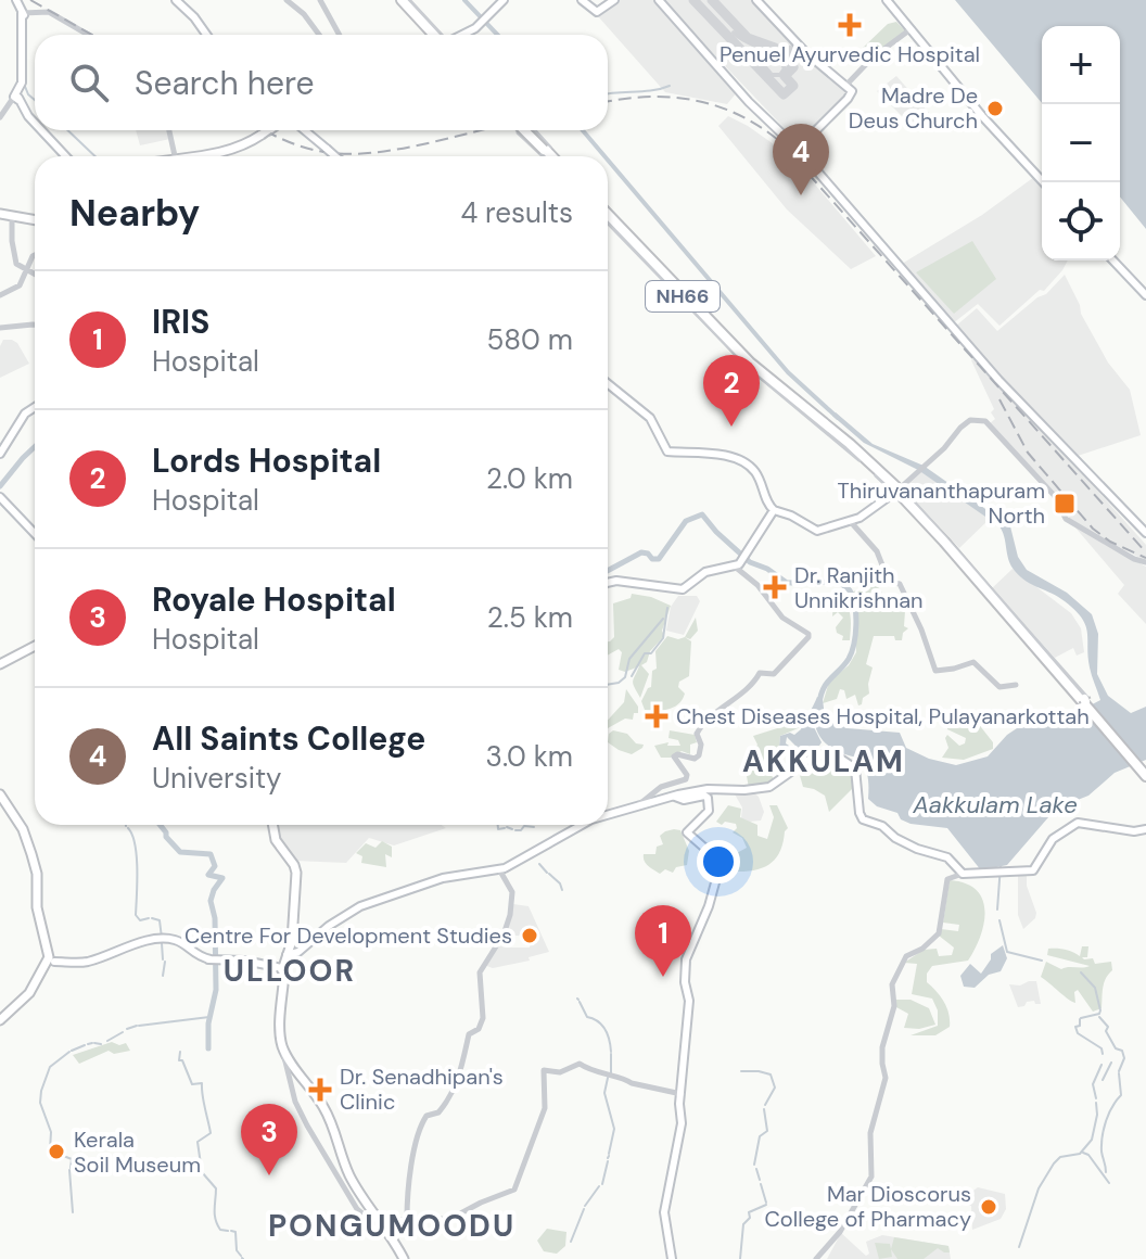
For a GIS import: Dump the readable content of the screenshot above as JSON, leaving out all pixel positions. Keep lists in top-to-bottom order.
{
  "streets": {
    "highway": ["NH66"]
  },
  "districts": ["AKKULAM", "ULLOOR", "PONGUMOODU"],
  "water": ["Aakkulam Lake"],
  "places": {
    "health": [
      "Penuel Ayurvedic Hospital",
      "Dr. Ranjith Unnikrishnan",
      "Chest Diseases Hospital, Pulayanarkottah",
      "Dr. Senadhipan's Clinic"
    ],
    "other": [
      "Madre De Deus Church",
      "Centre For Development Studies",
      "Kerala Soil Museum",
      "Mar Dioscorus College of Pharmacy"
    ],
    "transit": ["Thiruvananthapuram North"]
  },
  "page": {
    "map_buttons": ["+", "−"],
    "search": "Search here",
    "pins": [
      "4",
      "2",
      "1",
      "3"
    ],
    "heading": ["Nearby", "4 results"],
    "list": [
      {
        "mark": "1",
        "name": "IRIS",
        "note": "Hospital",
        "value": "580 m"
      },
      {
        "mark": "2",
        "name": "Lords Hospital",
        "note": "Hospital",
        "value": "2.0 km"
      },
      {
        "mark": "3",
        "name": "Royale Hospital",
        "note": "Hospital",
        "value": "2.5 km"
      },
      {
        "mark": "4",
        "name": "All Saints College",
        "note": "University",
        "value": "3.0 km"
      }
    ]
  }
}
